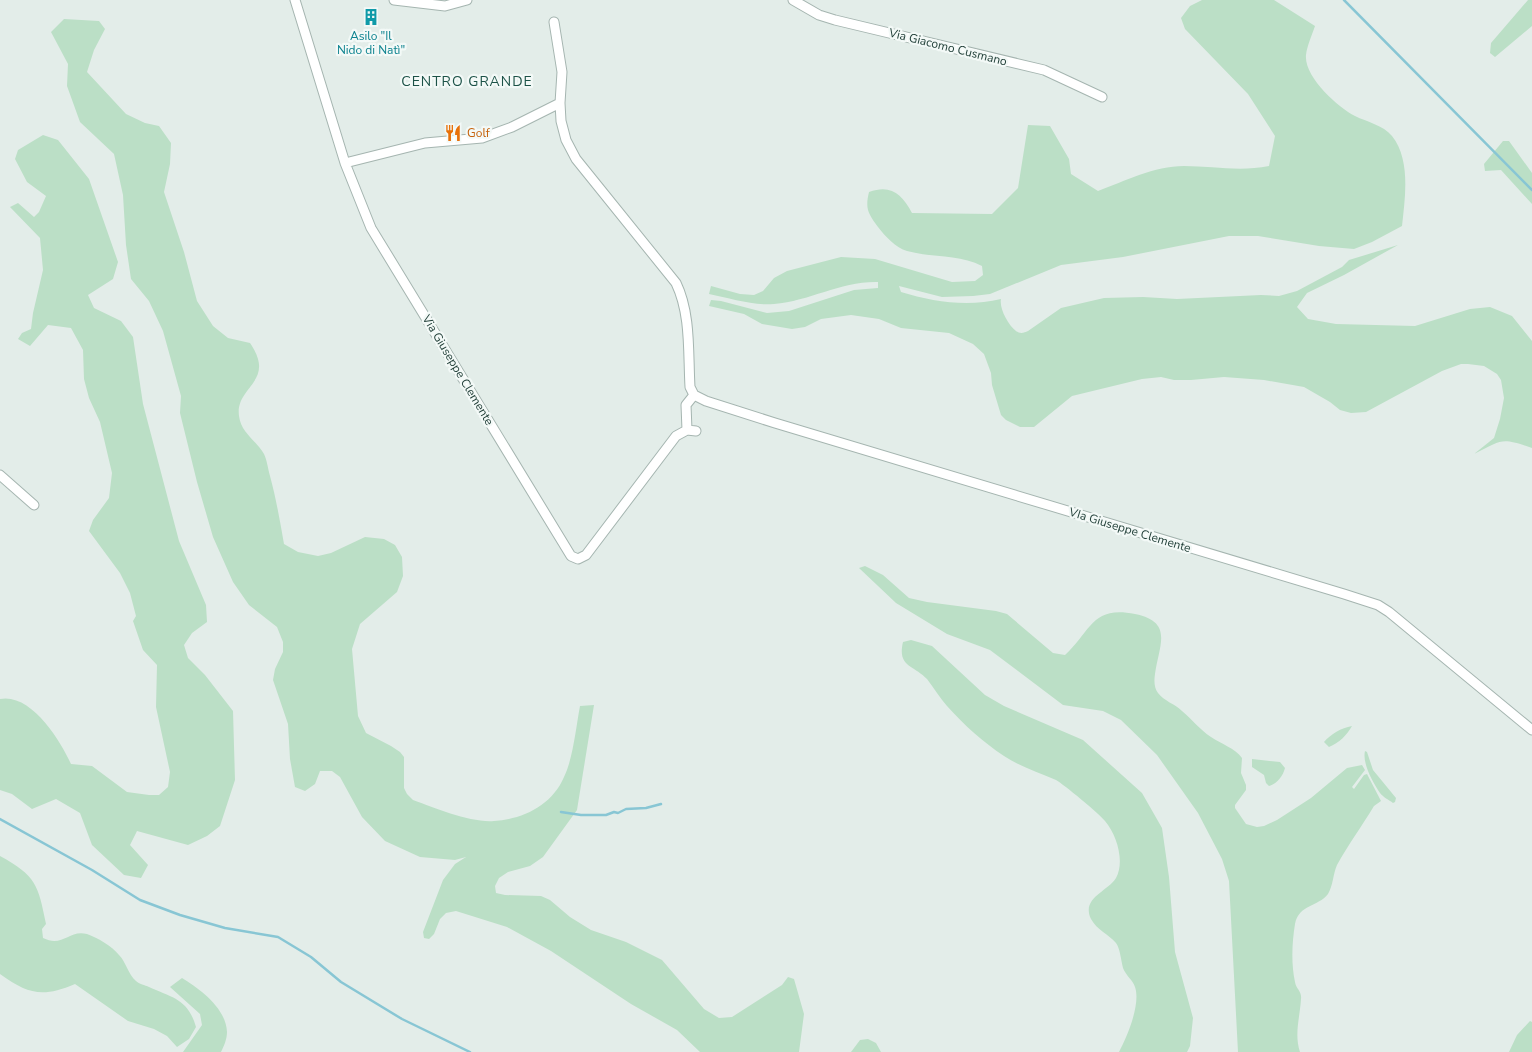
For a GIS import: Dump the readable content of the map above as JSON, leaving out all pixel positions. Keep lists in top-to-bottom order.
{
  "streets": {
    "street": ["Via Giacomo Cusmano", "Via Giuseppe Clemente", "VIa Giuseppe Clemente"]
  },
  "districts": ["CENTRO GRANDE"],
  "places": {
    "building": ["Asilo \"Il Nido di Natì\""],
    "restaurant": ["Golf"]
  }
}
